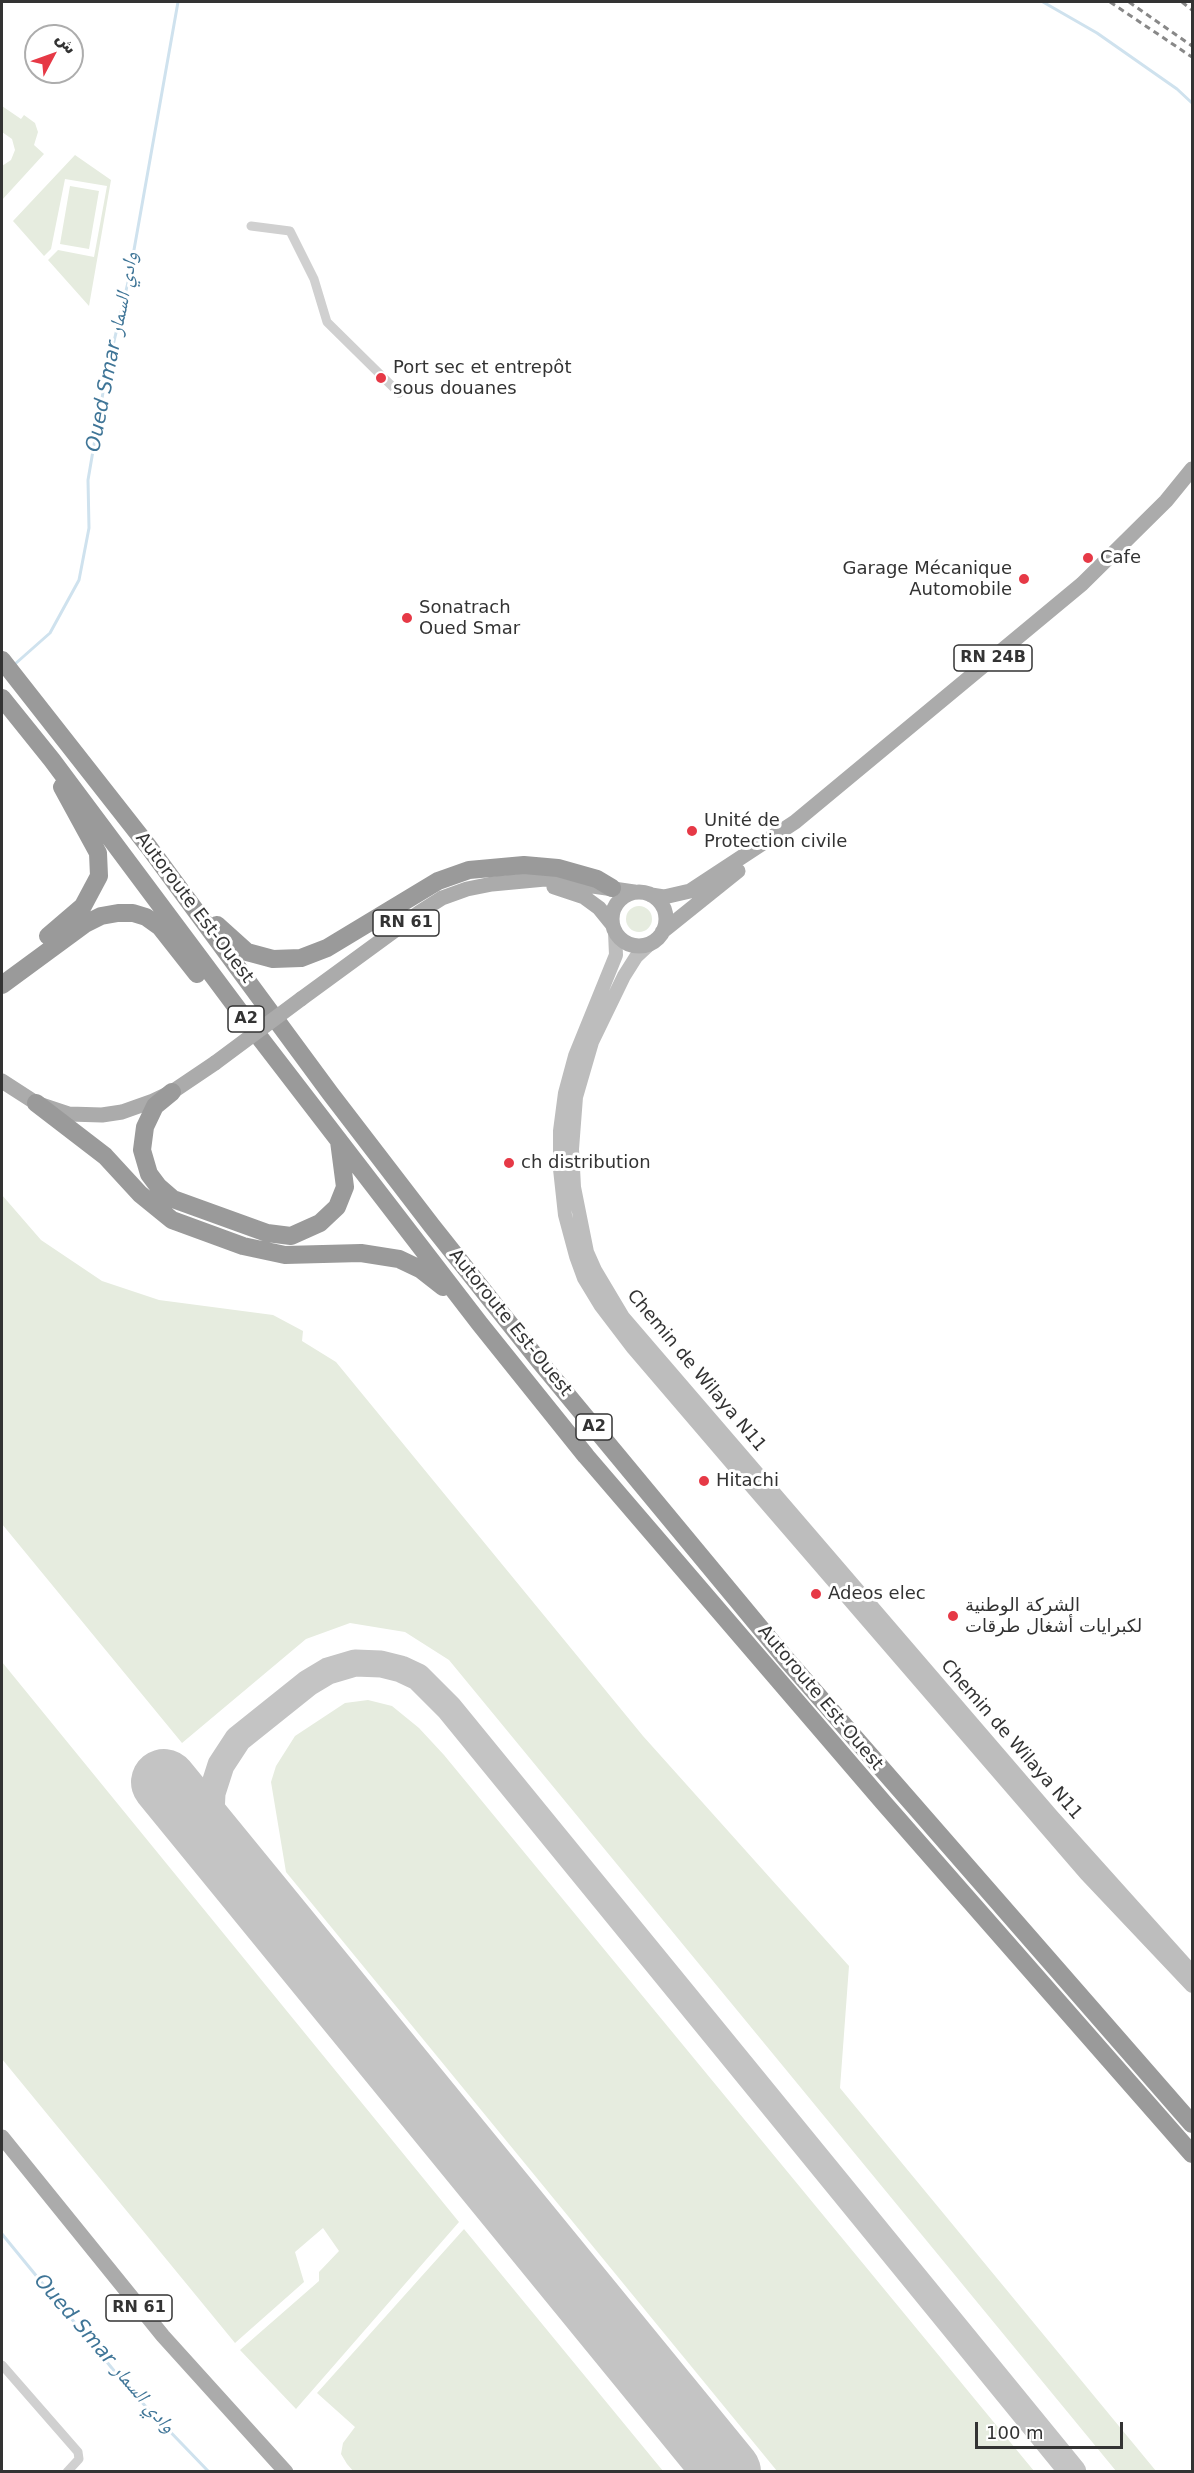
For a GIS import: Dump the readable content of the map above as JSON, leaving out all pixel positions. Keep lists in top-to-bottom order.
{
  "streets": {
    "highway": ["Autoroute Est-Ouest", "A2"],
    "main road": ["RN 24B", "RN 61", "Chemin de Wilaya N11"]
  },
  "crossings": [
    ["RN 61", "Chemin de Wilaya N11"]
  ],
  "water": ["Oued Smar وادي السمار"],
  "places": [
    "Port sec et entrepôt sous douanes",
    "Cafe",
    "Garage Mécanique Automobile",
    "Sonatrach Oued Smar",
    "Unité de Protection civile",
    "ch distribution",
    "Hitachi",
    "Adeos elec",
    "الشركة الوطنية لكبرايات أشغال طرقات"
  ],
  "scale_bar": "100 m",
  "north": "top right"
}
